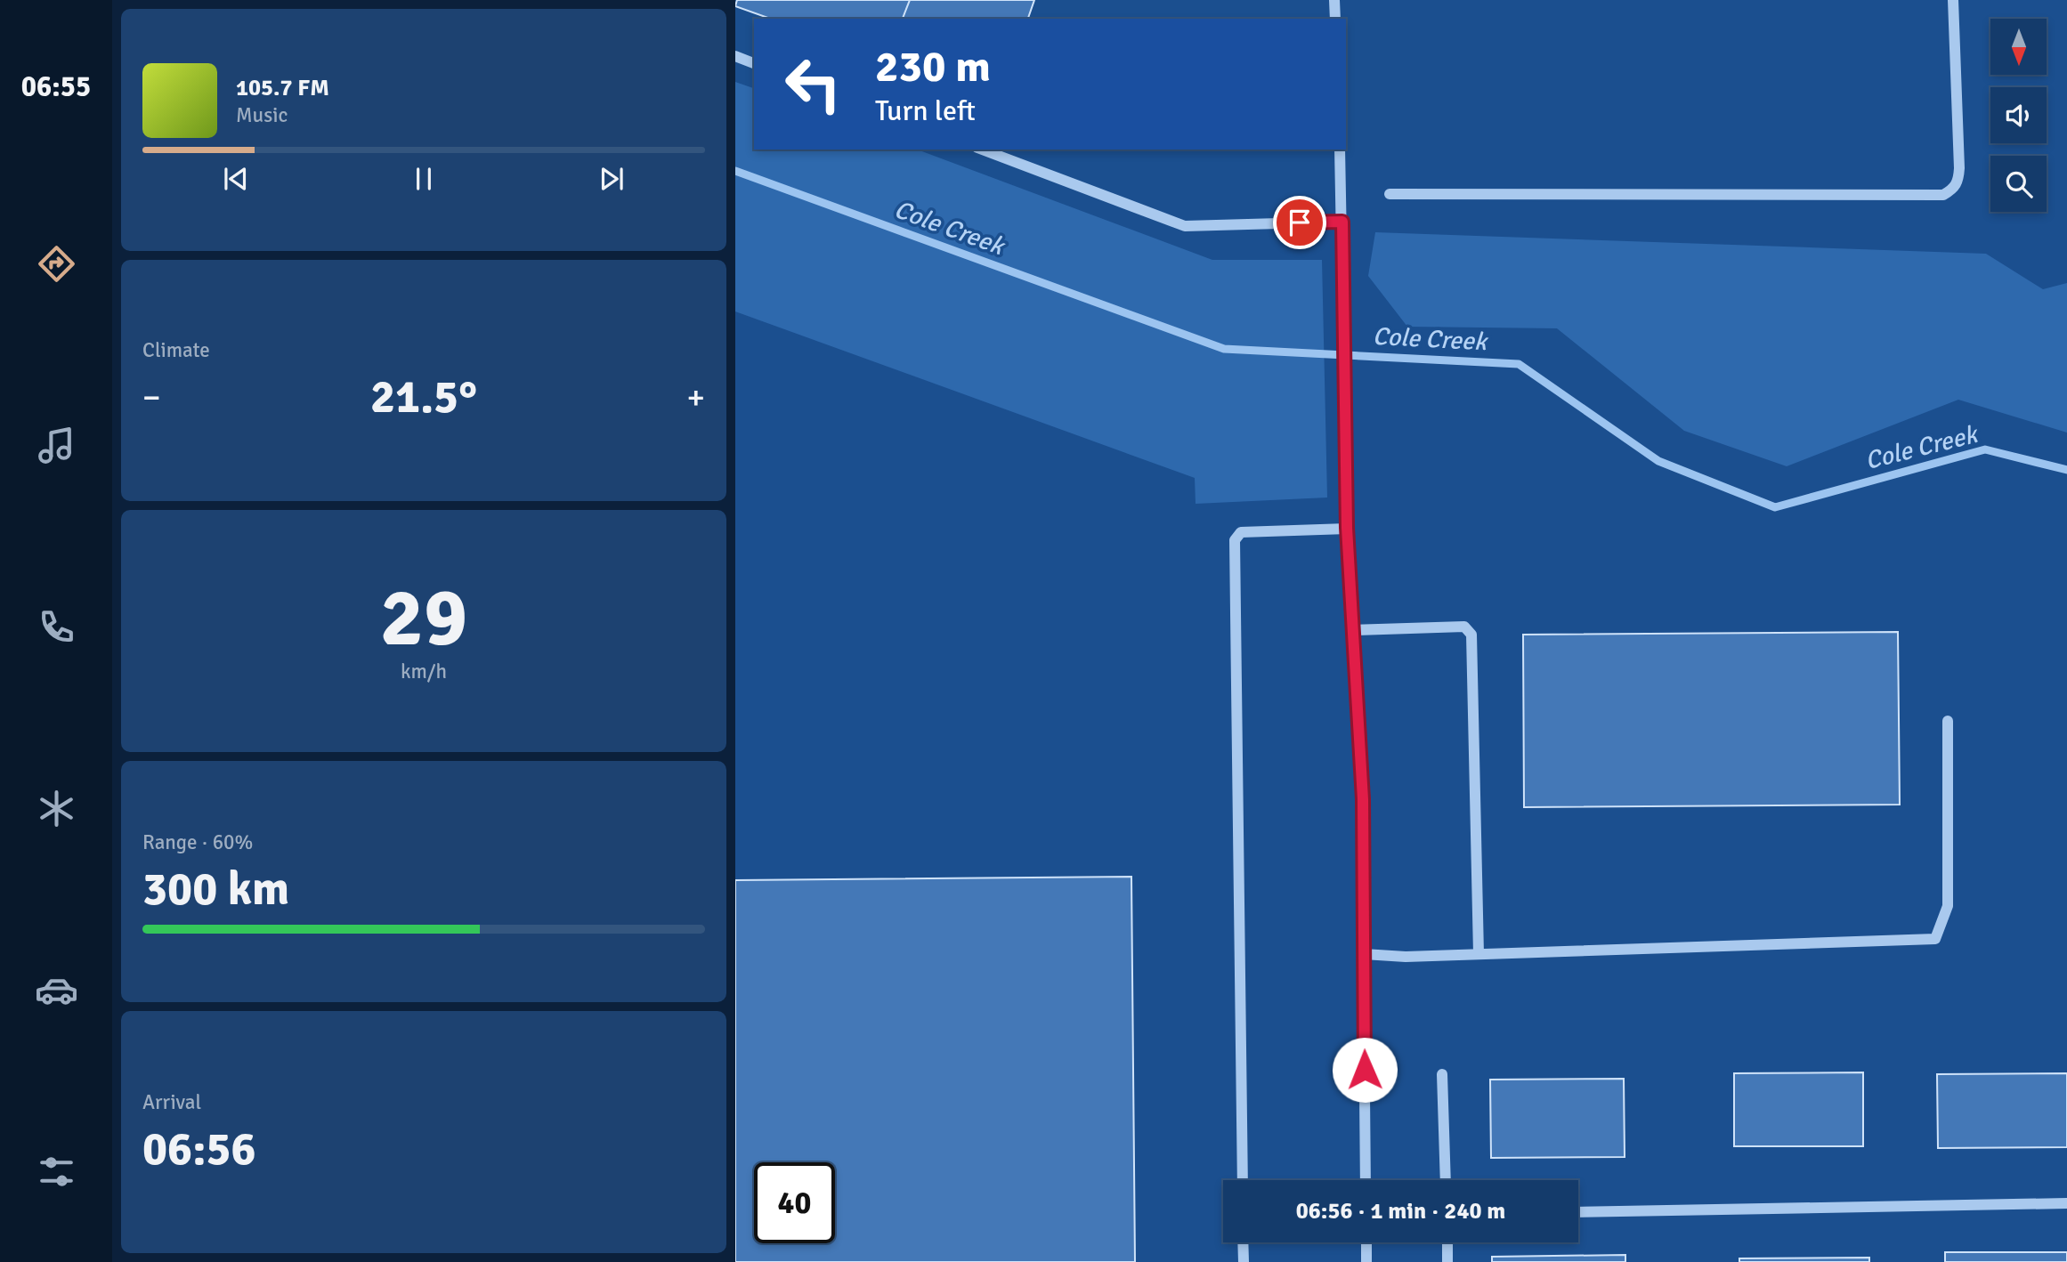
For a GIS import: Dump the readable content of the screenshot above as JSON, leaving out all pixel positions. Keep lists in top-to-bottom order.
{
  "water": ["Cole Creek"],
  "north": "bottom",
  "page": {
    "tabs": "06:55",
    "turn": ["230 m", "Turn left"],
    "song": ["105.7 FM", "Music"],
    "tile": [
      "Climate",
      ["29", "km/h"],
      ["Range · 60%", "300 km"],
      ["Arrival", "06:56"]
    ],
    "heat": ["−", "21.5°", "+"],
    "limit": "40",
    "trip": "06:56 · 1 min · 240 m"
  }
}
